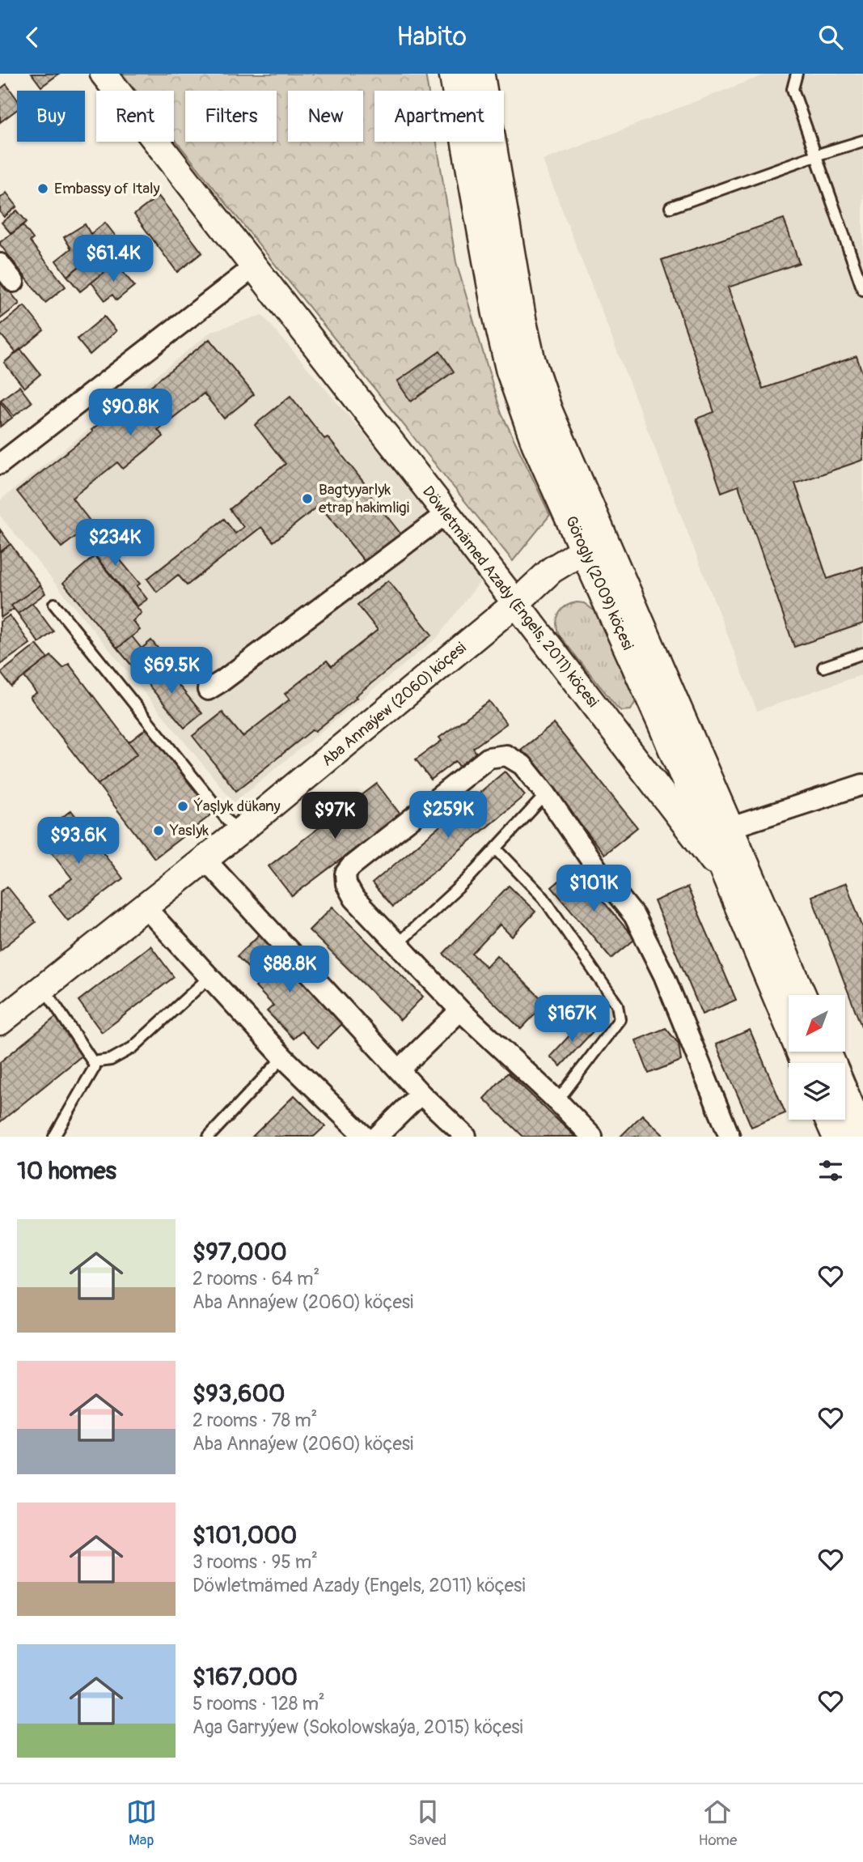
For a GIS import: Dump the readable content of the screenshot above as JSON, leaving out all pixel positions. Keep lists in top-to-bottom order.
{
  "streets": {
    "main road": ["Görogly (2009) köçesi"],
    "street": ["Döwletmämed Azady (Engels, 2011) köçesi", "Aba Annaýew (2060) köçesi"]
  },
  "crossings": [
    ["Görogly (2009) köçesi", "Döwletmämed Azady (Engels, 2011) köçesi"],
    ["Görogly (2009) köçesi", "Aba Annaýew (2060) köçesi"],
    ["Döwletmämed Azady (Engels, 2011) köçesi", "Aba Annaýew (2060) köçesi"]
  ],
  "places": [
    "Embassy of Italy",
    "Bagtyyarlyk etrap hakimligi",
    "Ýaşlyk dükany",
    "Yaslyk"
  ],
  "north": "bottom left",
  "page": {
    "header": "Habito",
    "chip": [
      "Buy",
      "Rent",
      "Filters",
      "New",
      "Apartment"
    ],
    "price": [
      "$61.4K",
      "$90.8K",
      "$234K",
      "$69.5K",
      "$259K",
      "$97K",
      "$93.6K",
      "$101K",
      "$88.8K",
      "$167K"
    ],
    "heading": "10 homes",
    "list": [
      {
        "name": "$97,000",
        "note": "2 rooms · 64 m² · Aba Annaýew (2060) köçesi"
      },
      {
        "name": "$93,600",
        "note": "2 rooms · 78 m² · Aba Annaýew (2060) köçesi"
      },
      {
        "name": "$101,000",
        "note": "3 rooms · 95 m² · Döwletmämed Azady (Engels, 2011) köçesi"
      },
      {
        "name": "$167,000",
        "note": "5 rooms · 128 m² · Aga Garryýew (Sokolowskaýa, 2015) köçesi"
      }
    ],
    "tabs": ["Map", "Saved", "Home"]
  }
}
